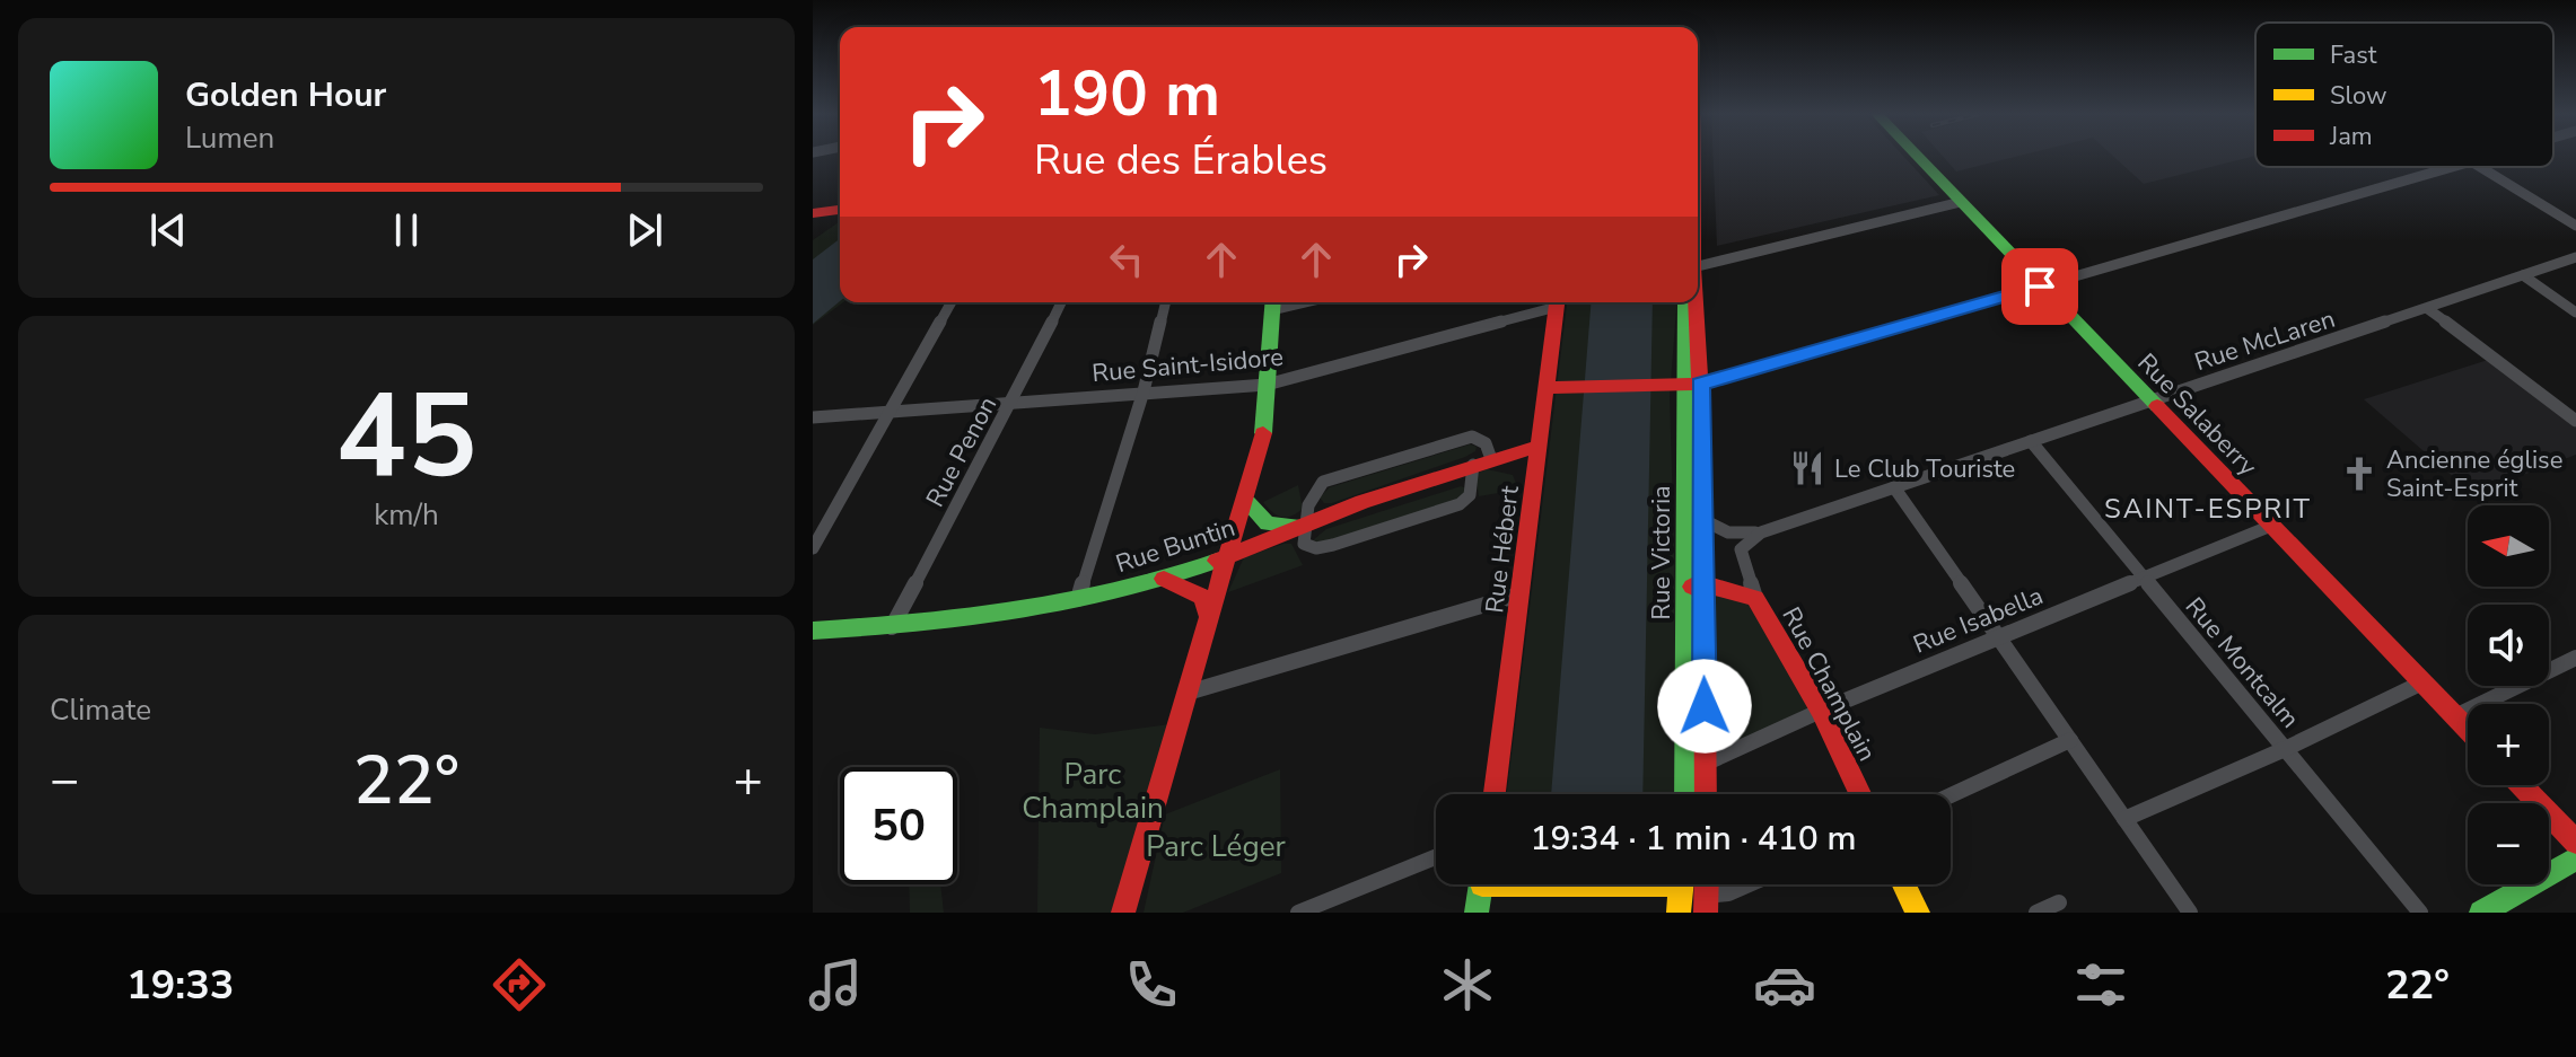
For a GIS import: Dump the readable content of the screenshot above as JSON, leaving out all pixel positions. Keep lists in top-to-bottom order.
{
  "streets": {
    "street": [
      "Rue McLaren",
      "Rue Saint-Isidore",
      "Rue Salaberry",
      "Rue Penon",
      "Rue Buntin",
      "Rue Hébert",
      "Rue Victoria",
      "Rue Isabella",
      "Rue Montcalm",
      "Rue Champlain"
    ]
  },
  "crossings": [
    ["Rue McLaren", "Rue Salaberry"],
    ["Rue McLaren", "Rue Victoria"],
    ["Rue McLaren", "Rue Montcalm"],
    ["Rue Saint-Isidore", "Rue Penon"],
    ["Rue Salaberry", "Rue Isabella"],
    ["Rue Penon", "Rue Buntin"],
    ["Rue Buntin", "Rue Hébert"],
    ["Rue Victoria", "Rue Isabella"],
    ["Rue Victoria", "Rue Champlain"],
    ["Rue Isabella", "Rue Montcalm"],
    ["Rue Isabella", "Rue Champlain"]
  ],
  "districts": ["SAINT-ESPRIT"],
  "parks": ["Parc Champlain", "Parc Léger"],
  "places": {
    "restaurant": ["Le Club Touriste"],
    "church": ["Ancienne église Saint-Esprit"]
  },
  "legend": ["Fast", "Slow", "Jam"],
  "north": "left",
  "page": {
    "turn": ["190 m", "Rue des Érables"],
    "song": ["Golden Hour", "Lumen"],
    "tile": [
      ["45", "km/h"],
      "Climate"
    ],
    "map_buttons": ["+", "−"],
    "heat": ["−", "22°", "+"],
    "limit": "50",
    "trip": "19:34 · 1 min · 410 m",
    "tabs": ["19:33", "22°"]
  }
}
